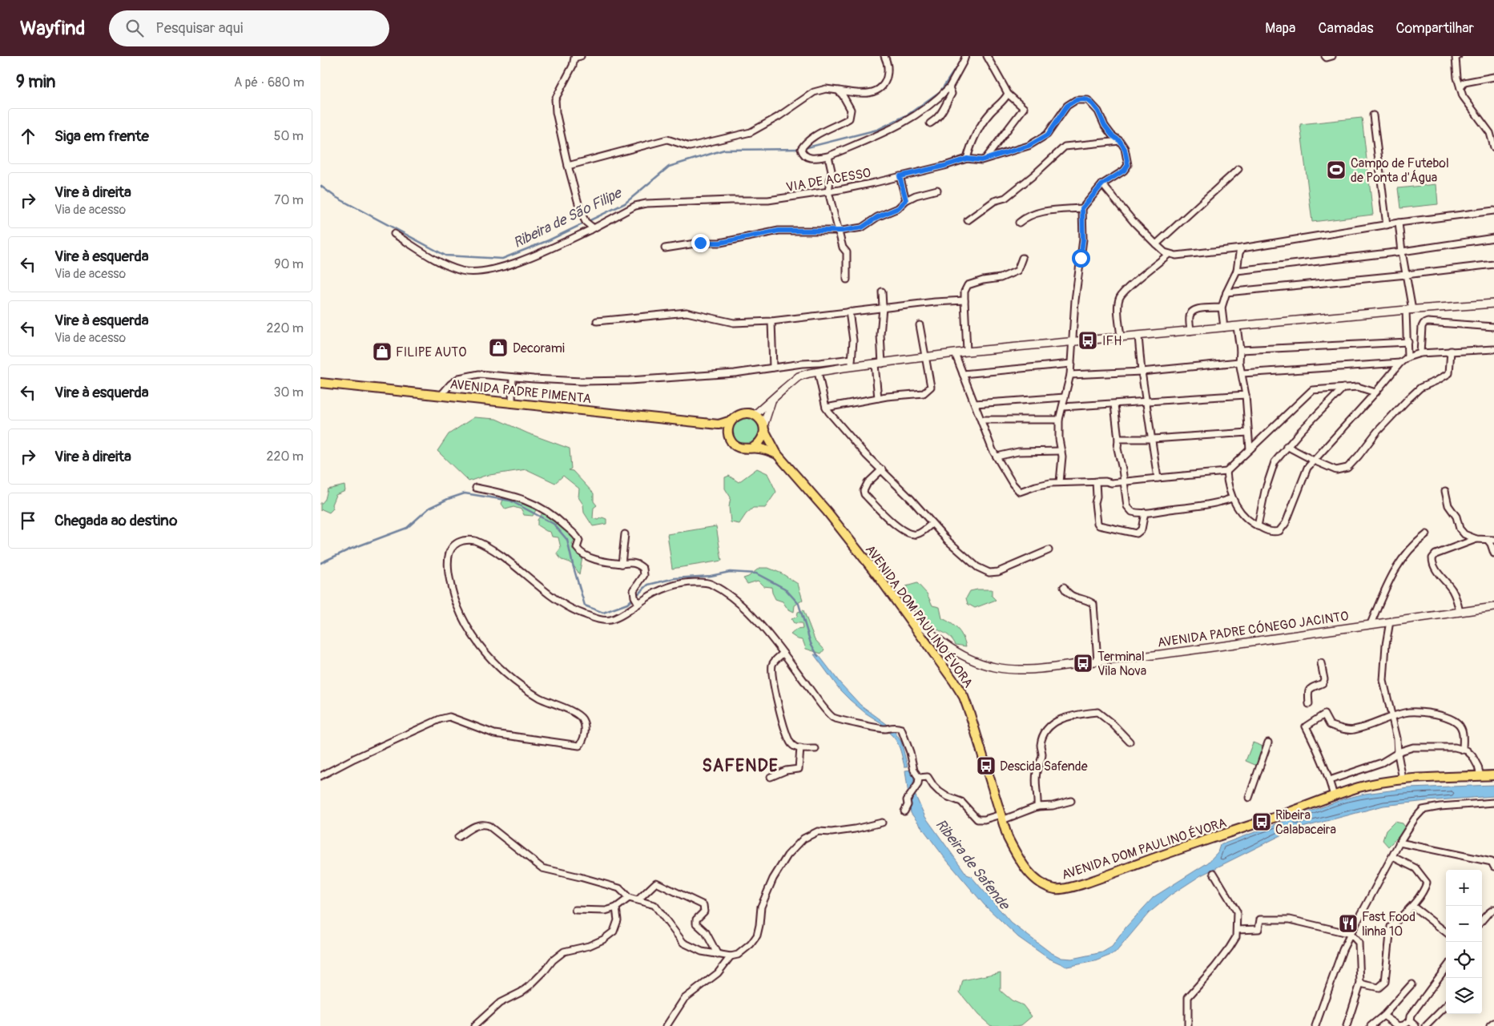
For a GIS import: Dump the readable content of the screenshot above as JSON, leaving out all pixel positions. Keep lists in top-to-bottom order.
{
  "streets": {
    "main road": ["AVENIDA PADRE PIMENTA", "AVENIDA DOM PAULINO ÉVORA"],
    "street": ["VIA DE ACESSO", "AVENIDA PADRE CÓNEGO JACINTO"]
  },
  "crossings": [
    ["AVENIDA DOM PAULINO ÉVORA", "AVENIDA PADRE CÓNEGO JACINTO"]
  ],
  "districts": ["SAFENDE"],
  "water": ["Ribeira de São Filipe", "Ribeira de Safende"],
  "places": {
    "sports": ["Campo de Futebol de Ponta d'Água"],
    "bus stop": [
      "IFH",
      "Terminal Vila Nova",
      "Descida Safende",
      "Ribeira Calabaceira"
    ],
    "shop": ["Decorami", "FILIPE AUTO"],
    "restaurant": ["Fast Food linha 10"]
  },
  "page": {
    "header": "Wayfind",
    "search": "Pesquisar aqui",
    "nav": ["Mapa", "Camadas", "Compartilhar"],
    "heading": ["9 min", "A pé · 680 m"],
    "list": [
      ["Siga em frente", "50 m"],
      ["Vire à direita", "Via de acesso", "70 m"],
      ["Vire à esquerda", "Via de acesso", "90 m"],
      ["Vire à esquerda", "Via de acesso", "220 m"],
      ["Vire à esquerda", "30 m"],
      ["Vire à direita", "220 m"],
      "Chegada ao destino"
    ],
    "map_buttons": ["+", "−"]
  }
}
